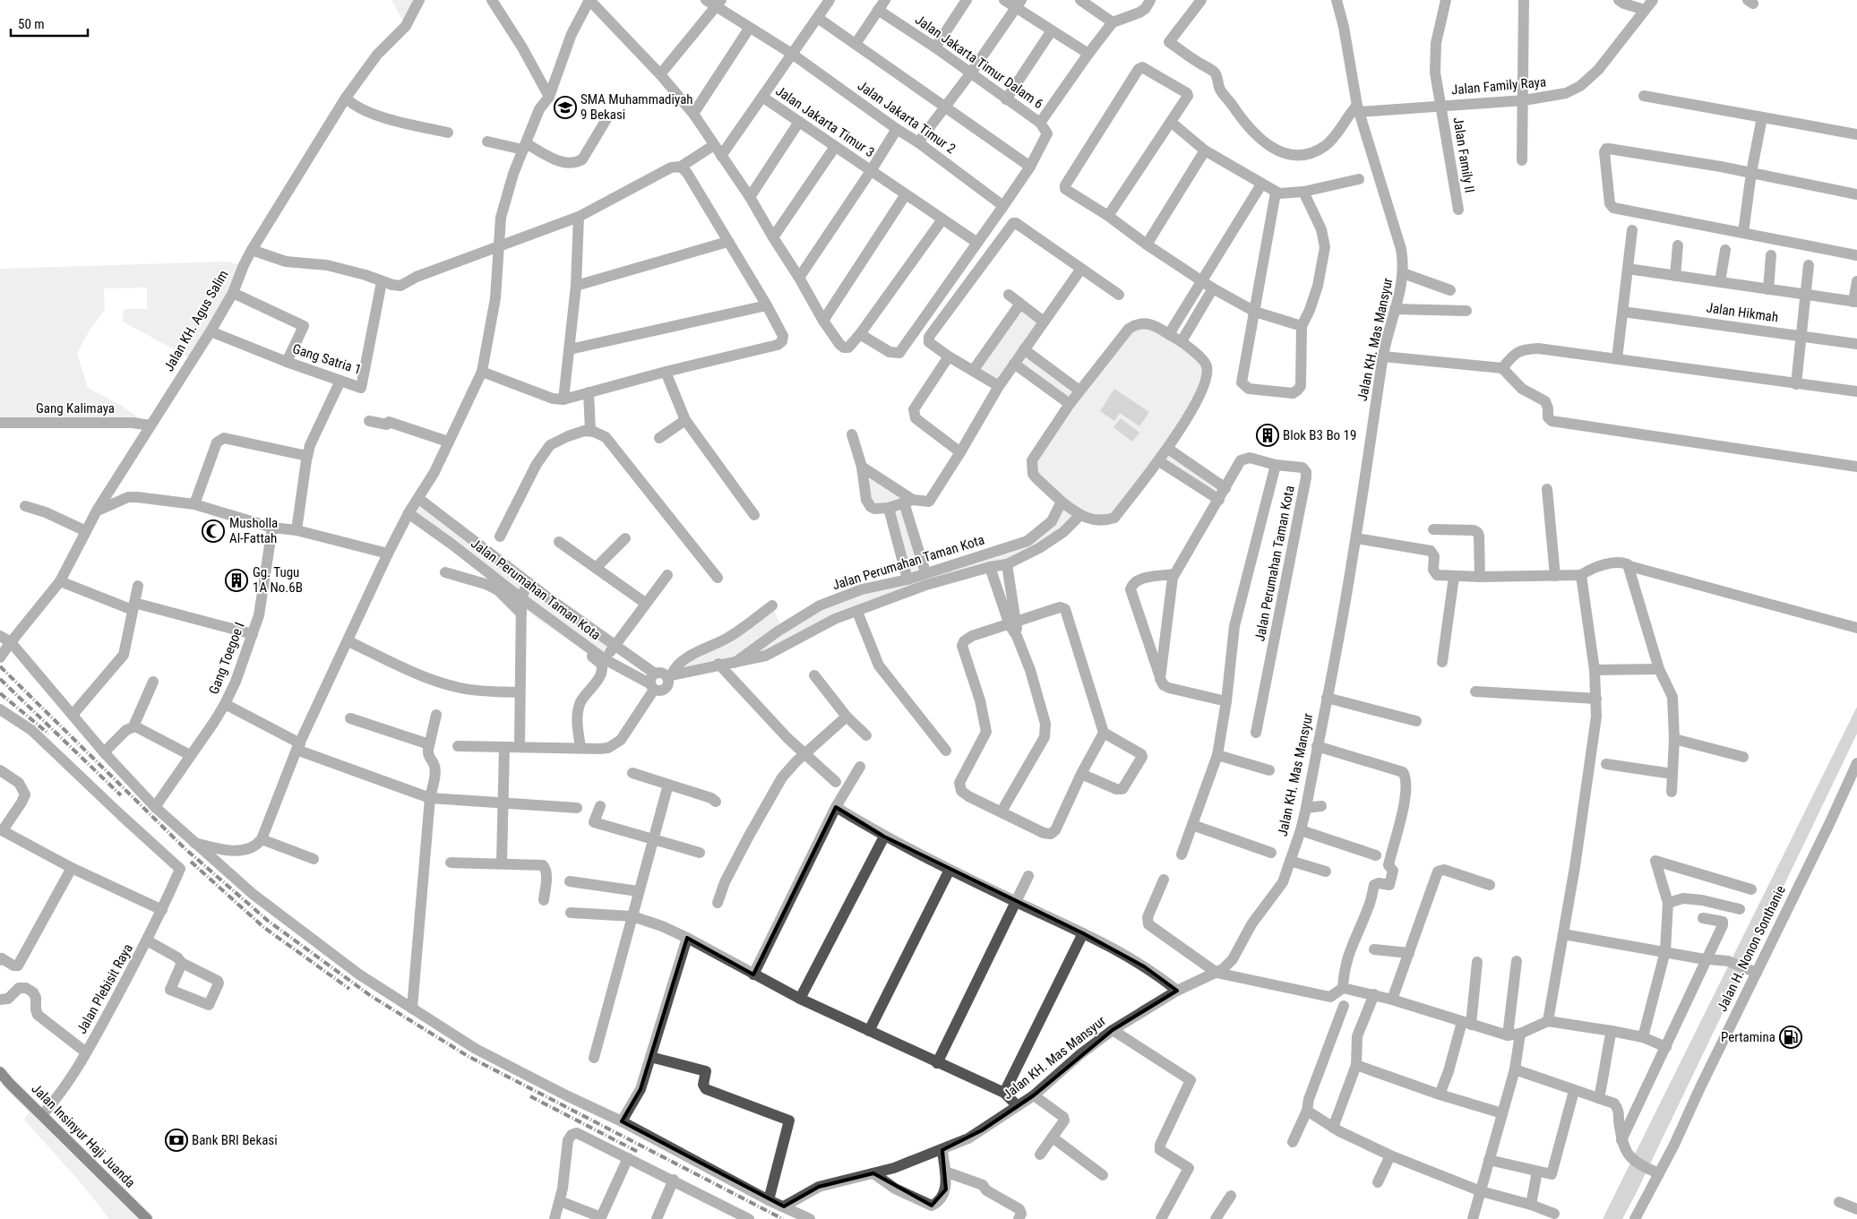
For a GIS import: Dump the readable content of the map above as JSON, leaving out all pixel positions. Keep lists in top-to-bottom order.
{
  "streets": {
    "main road": ["Jalan Insinyur Haji Juanda"],
    "street": [
      "Jalan Jakarta Timur Dalam 6",
      "Jalan Family Raya",
      "Jalan Jakarta Timur 2",
      "Jalan Jakarta Timur 3",
      "Jalan Family II",
      "Jalan Hikmah",
      "Jalan KH. Agus Salim",
      "Jalan KH. Mas Mansyur",
      "Gang Satria 1",
      "Gang Kalimaya",
      "Jalan Perumahan Taman Kota",
      "Gang Toegoe I",
      "Jalan H. Nonon Sonthanie",
      "Jalan Plebisit Raya"
    ]
  },
  "crossings": [
    ["Jalan Family Raya", "Jalan Family II"],
    ["Jalan Family Raya", "Jalan KH. Mas Mansyur"],
    ["Jalan KH. Agus Salim", "Gang Satria 1"],
    ["Jalan KH. Agus Salim", "Gang Kalimaya"],
    ["Jalan Plebisit Raya", "Jalan Insinyur Haji Juanda"]
  ],
  "places": {
    "school or university": ["SMA Muhammadiyah 9 Bekasi"],
    "building": ["Blok B3 Bo 19", "Gg. Tugu 1A No.6B"],
    "mosque": ["Musholla Al-Fattah"],
    "fuel station": ["Pertamina"],
    "bank": ["Bank BRI Bekasi"]
  },
  "scale_bar": "50 m"
}
